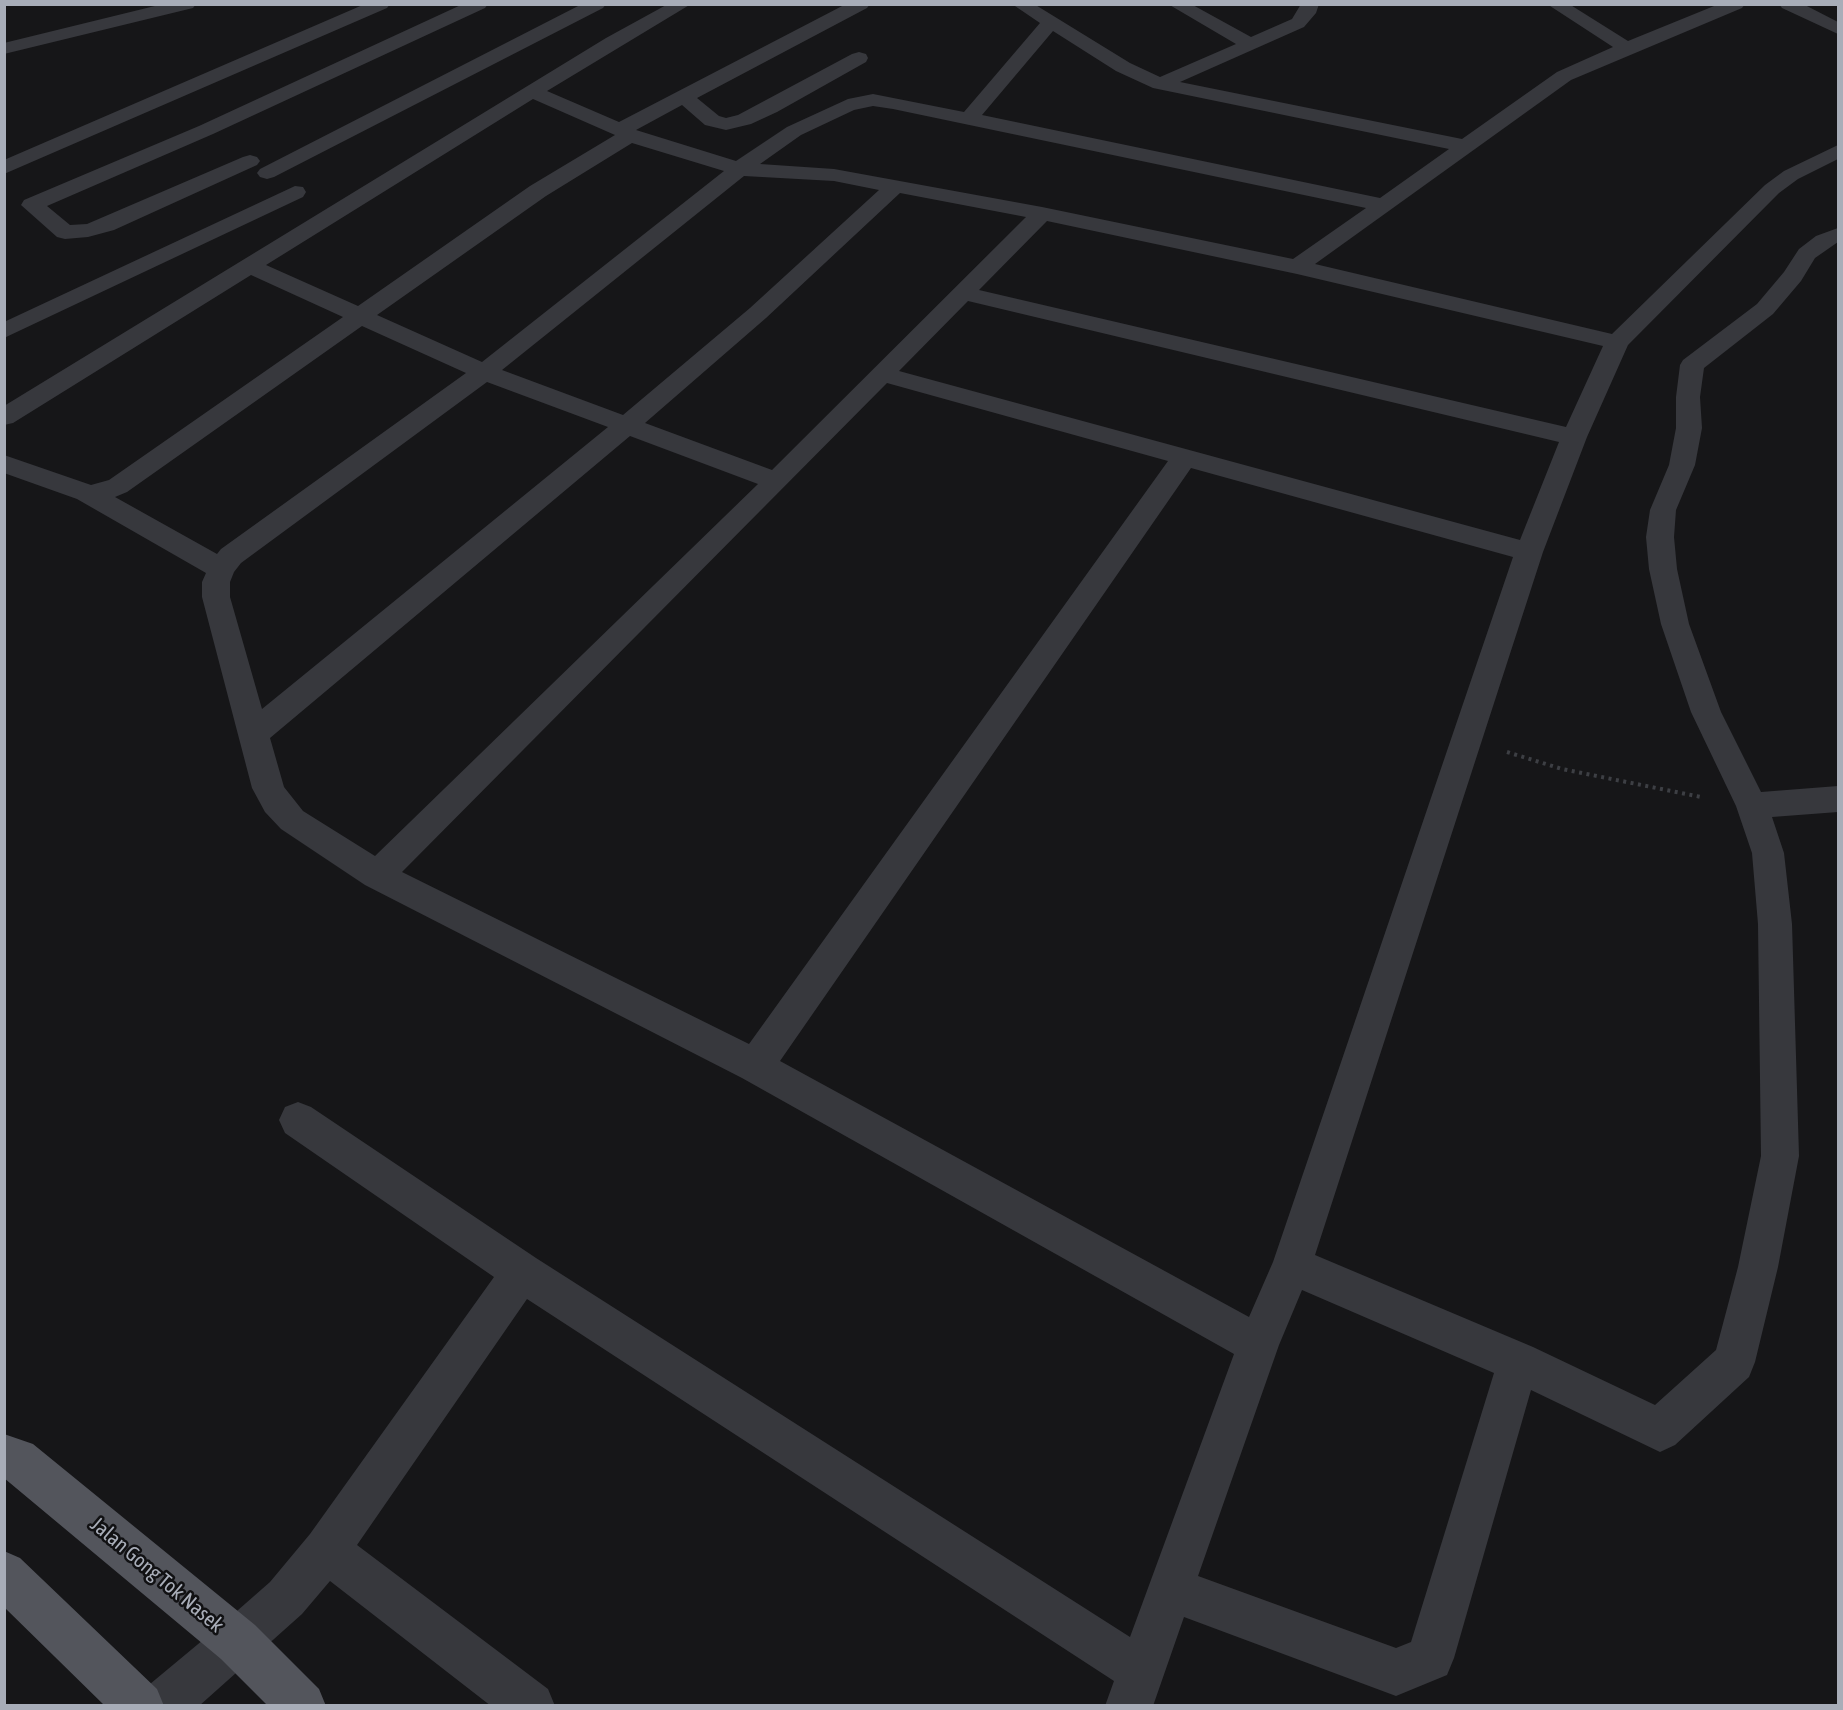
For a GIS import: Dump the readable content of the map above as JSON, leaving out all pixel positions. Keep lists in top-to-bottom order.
{
  "streets": {
    "main road": ["Jalan Gong Tok Nasek"]
  }
}
